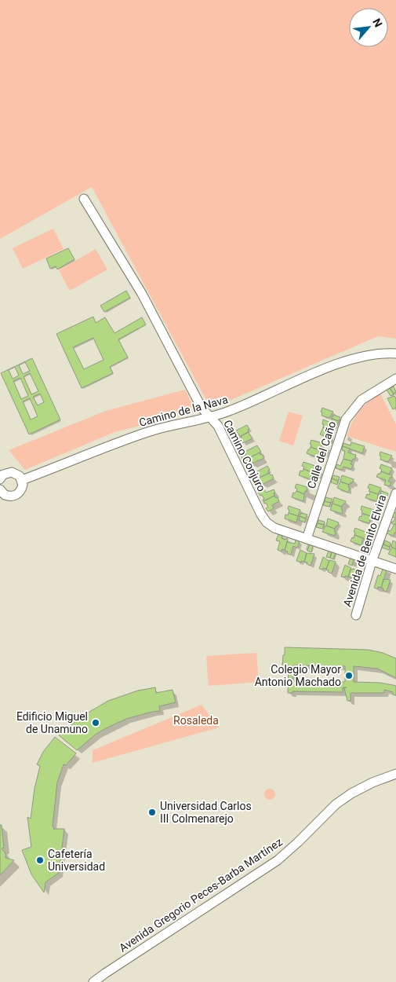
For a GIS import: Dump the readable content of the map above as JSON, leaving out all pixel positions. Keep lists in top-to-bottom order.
{
  "streets": {
    "street": [
      "Camino de la Nava",
      "Calle del Caño",
      "Camino Conjuro",
      "Avenida de Benito Elvira",
      "Avenida Gregorio Peces-Barba Martínez"
    ]
  },
  "crossings": [
    ["Camino de la Nava", "Camino Conjuro"],
    ["Calle del Caño", "Camino Conjuro"],
    ["Camino Conjuro", "Avenida de Benito Elvira"]
  ],
  "parks": ["Rosaleda"],
  "places": [
    "Colegio Mayor Antonio Machado",
    "Edificio Miguel de Unamuno",
    "Universidad Carlos III Colmenarejo",
    "Cafetería Universidad"
  ],
  "north": "top right"
}
